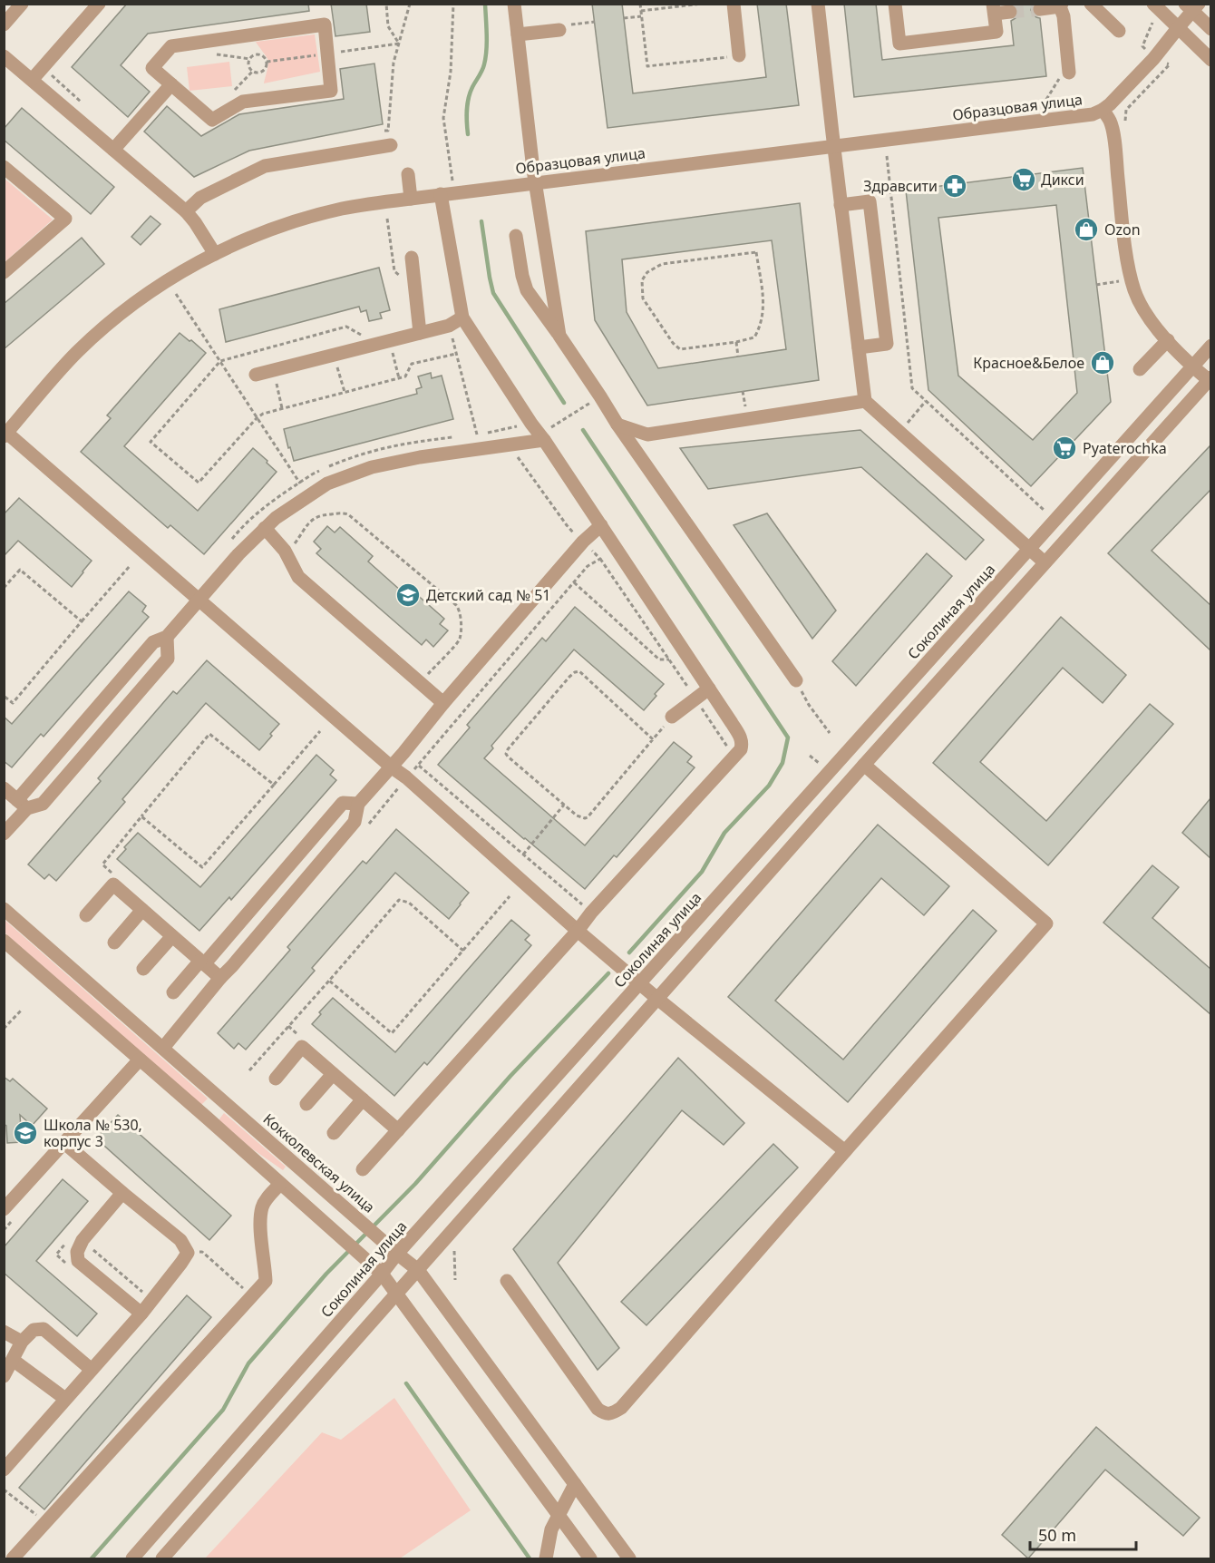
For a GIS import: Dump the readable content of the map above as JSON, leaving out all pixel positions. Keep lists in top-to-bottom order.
{
  "streets": {
    "street": ["Образцовая улица", "Соколиная улица", "Кокколевская улица"]
  },
  "crossings": [
    ["Соколиная улица", "Кокколевская улица"]
  ],
  "places": {
    "supermarket": ["Дикси", "Pyaterochka"],
    "pharmacy": ["Здравсити"],
    "shop": ["Ozon", "Красное&Белое"],
    "school or university": ["Детский сад № 51", "Школа № 530, корпус 3"]
  },
  "scale_bar": "50 m"
}
